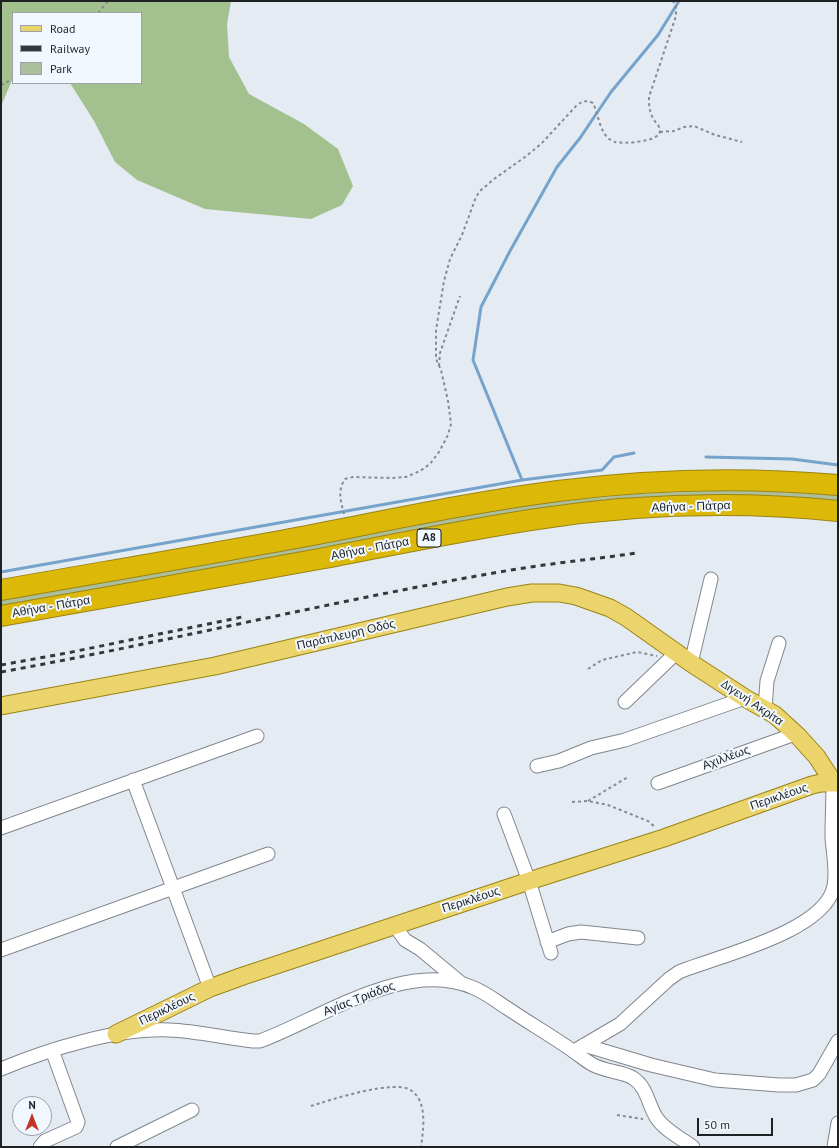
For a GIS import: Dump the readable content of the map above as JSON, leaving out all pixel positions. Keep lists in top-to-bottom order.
{
  "streets": {
    "highway": ["Αθήνα - Πάτρα", "Α8"],
    "main road": ["Παράπλευρη Οδός", "Διγενή Ακρίτα", "Περικλέους"],
    "street": ["Αχιλλέως", "Αγίας Τριάδος"]
  },
  "crossings": [
    ["Παράπλευρη Οδός", "Διγενή Ακρίτα"],
    ["Διγενή Ακρίτα", "Αχιλλέως"],
    ["Διγενή Ακρίτα", "Περικλέους"],
    ["Περικλέους", "Αγίας Τριάδος"]
  ],
  "legend": ["Road", "Railway", "Park"],
  "scale_bar": "50 m",
  "north": "top"
}
